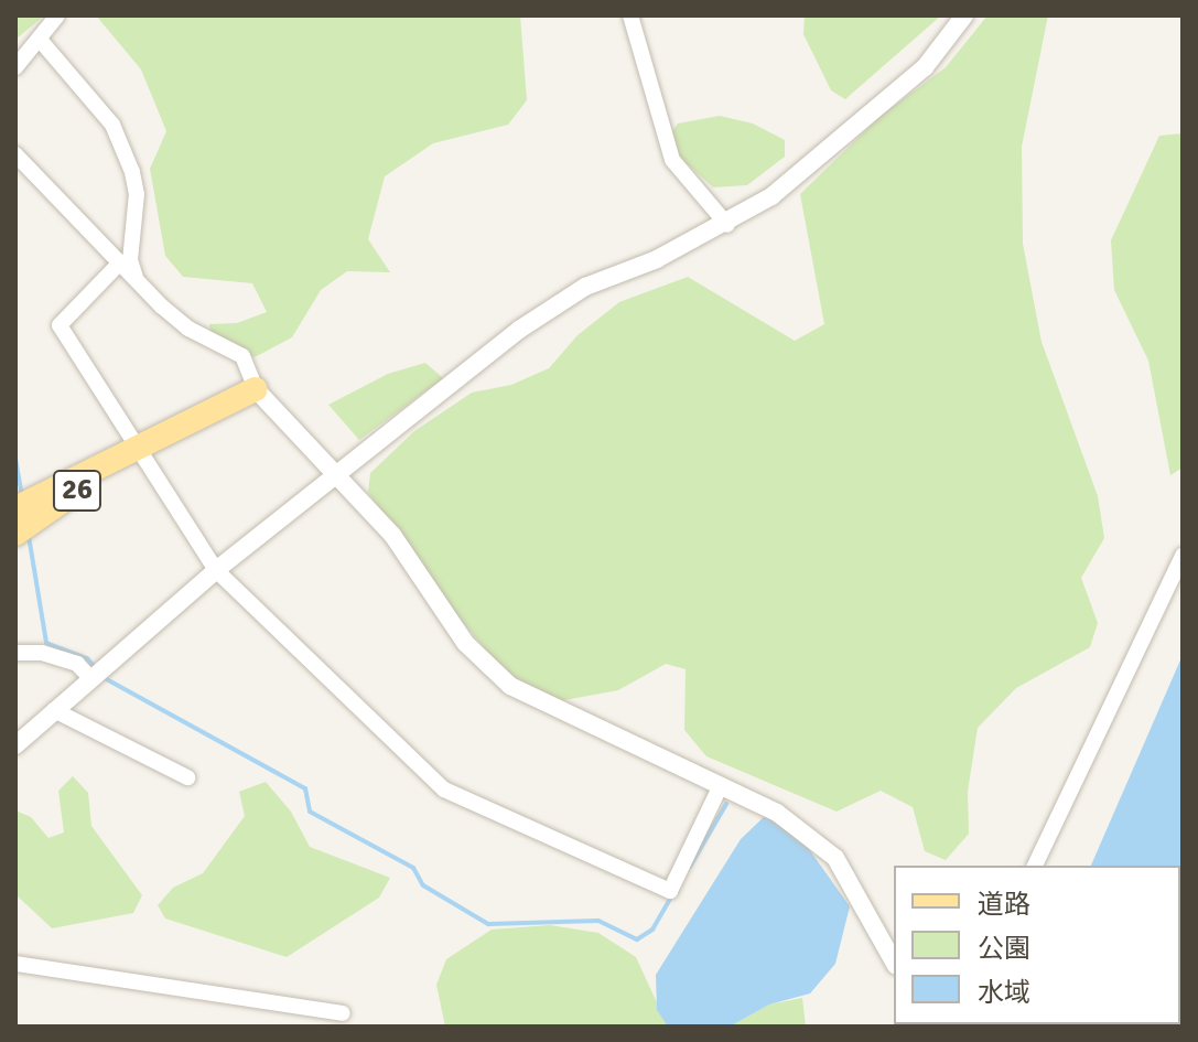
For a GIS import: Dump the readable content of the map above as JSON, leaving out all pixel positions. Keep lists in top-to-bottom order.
{
  "streets": {
    "main road": ["26"]
  },
  "legend": ["道路", "公園", "水域"]
}
